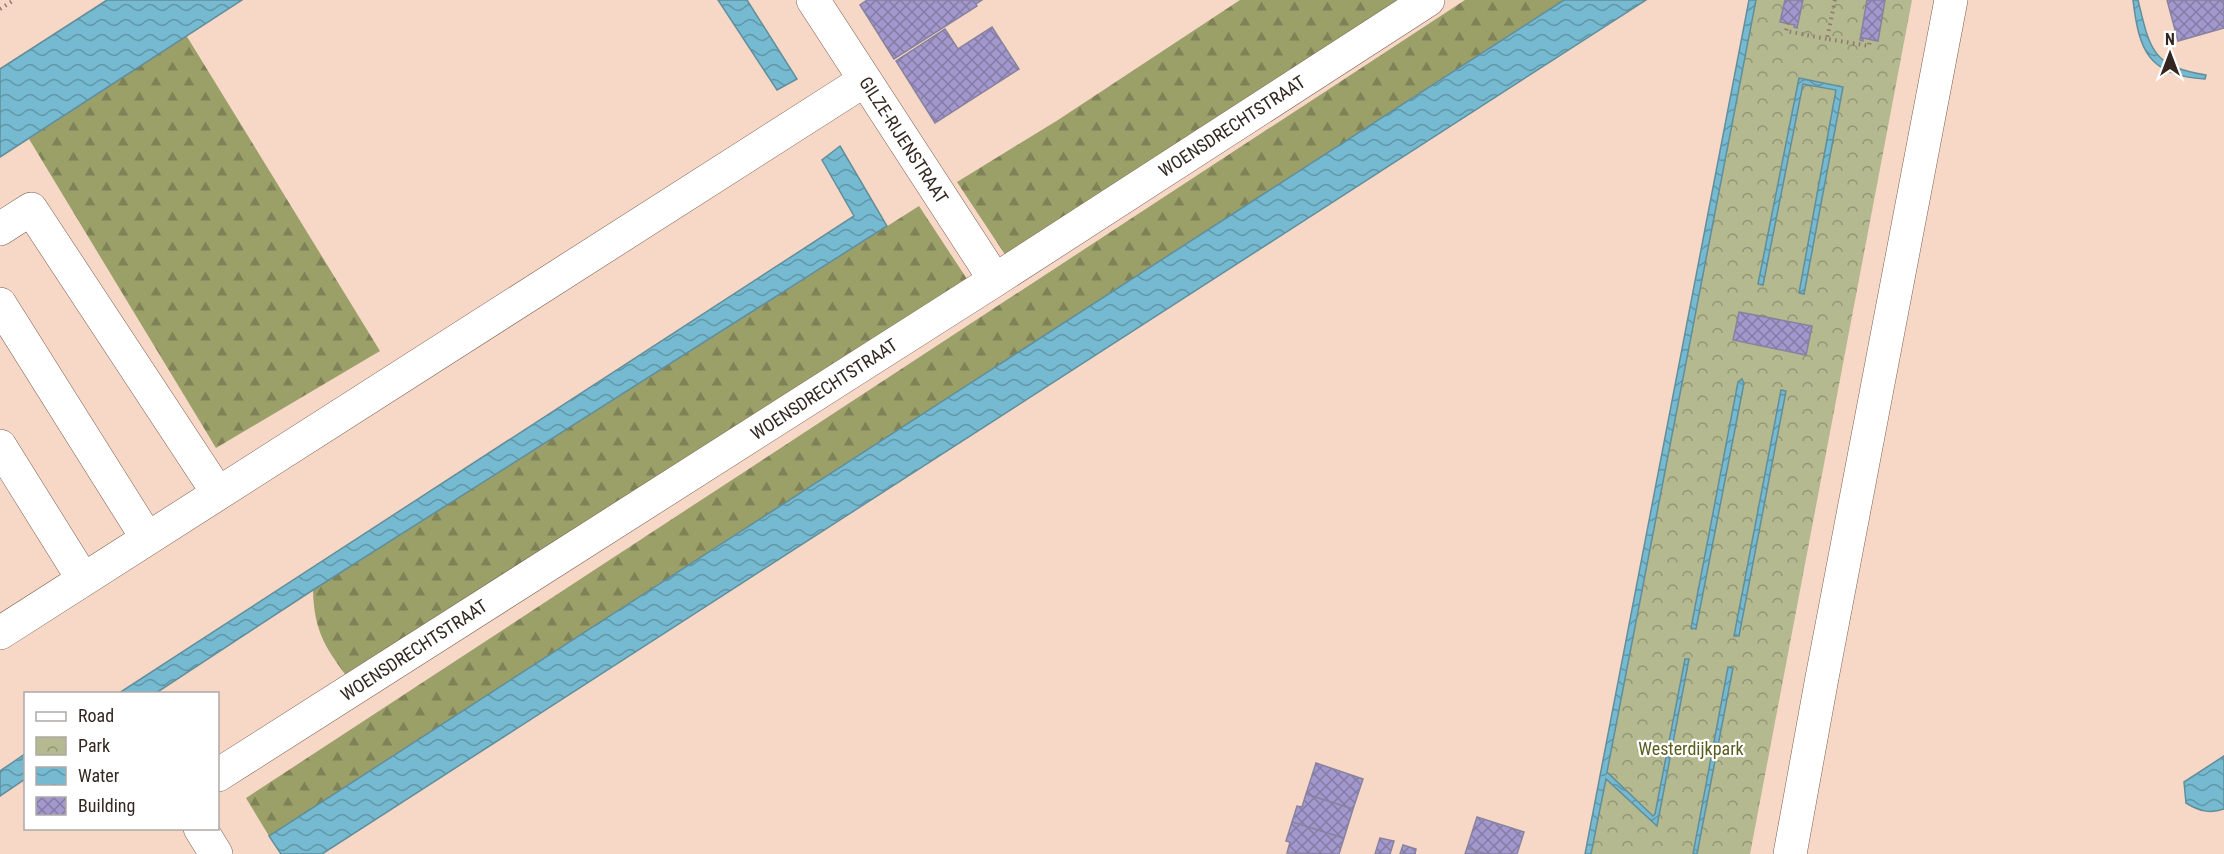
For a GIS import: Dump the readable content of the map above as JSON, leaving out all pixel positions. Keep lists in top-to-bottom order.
{
  "streets": {
    "street": ["WOENSDRECHTSTRAAT", "GILZE-RIJENSTRAAT"]
  },
  "crossings": [
    ["WOENSDRECHTSTRAAT", "GILZE-RIJENSTRAAT"]
  ],
  "parks": ["Westerdijkpark"],
  "legend": [
    "Road",
    "Park",
    "Water",
    "Building"
  ],
  "north": "top"
}
